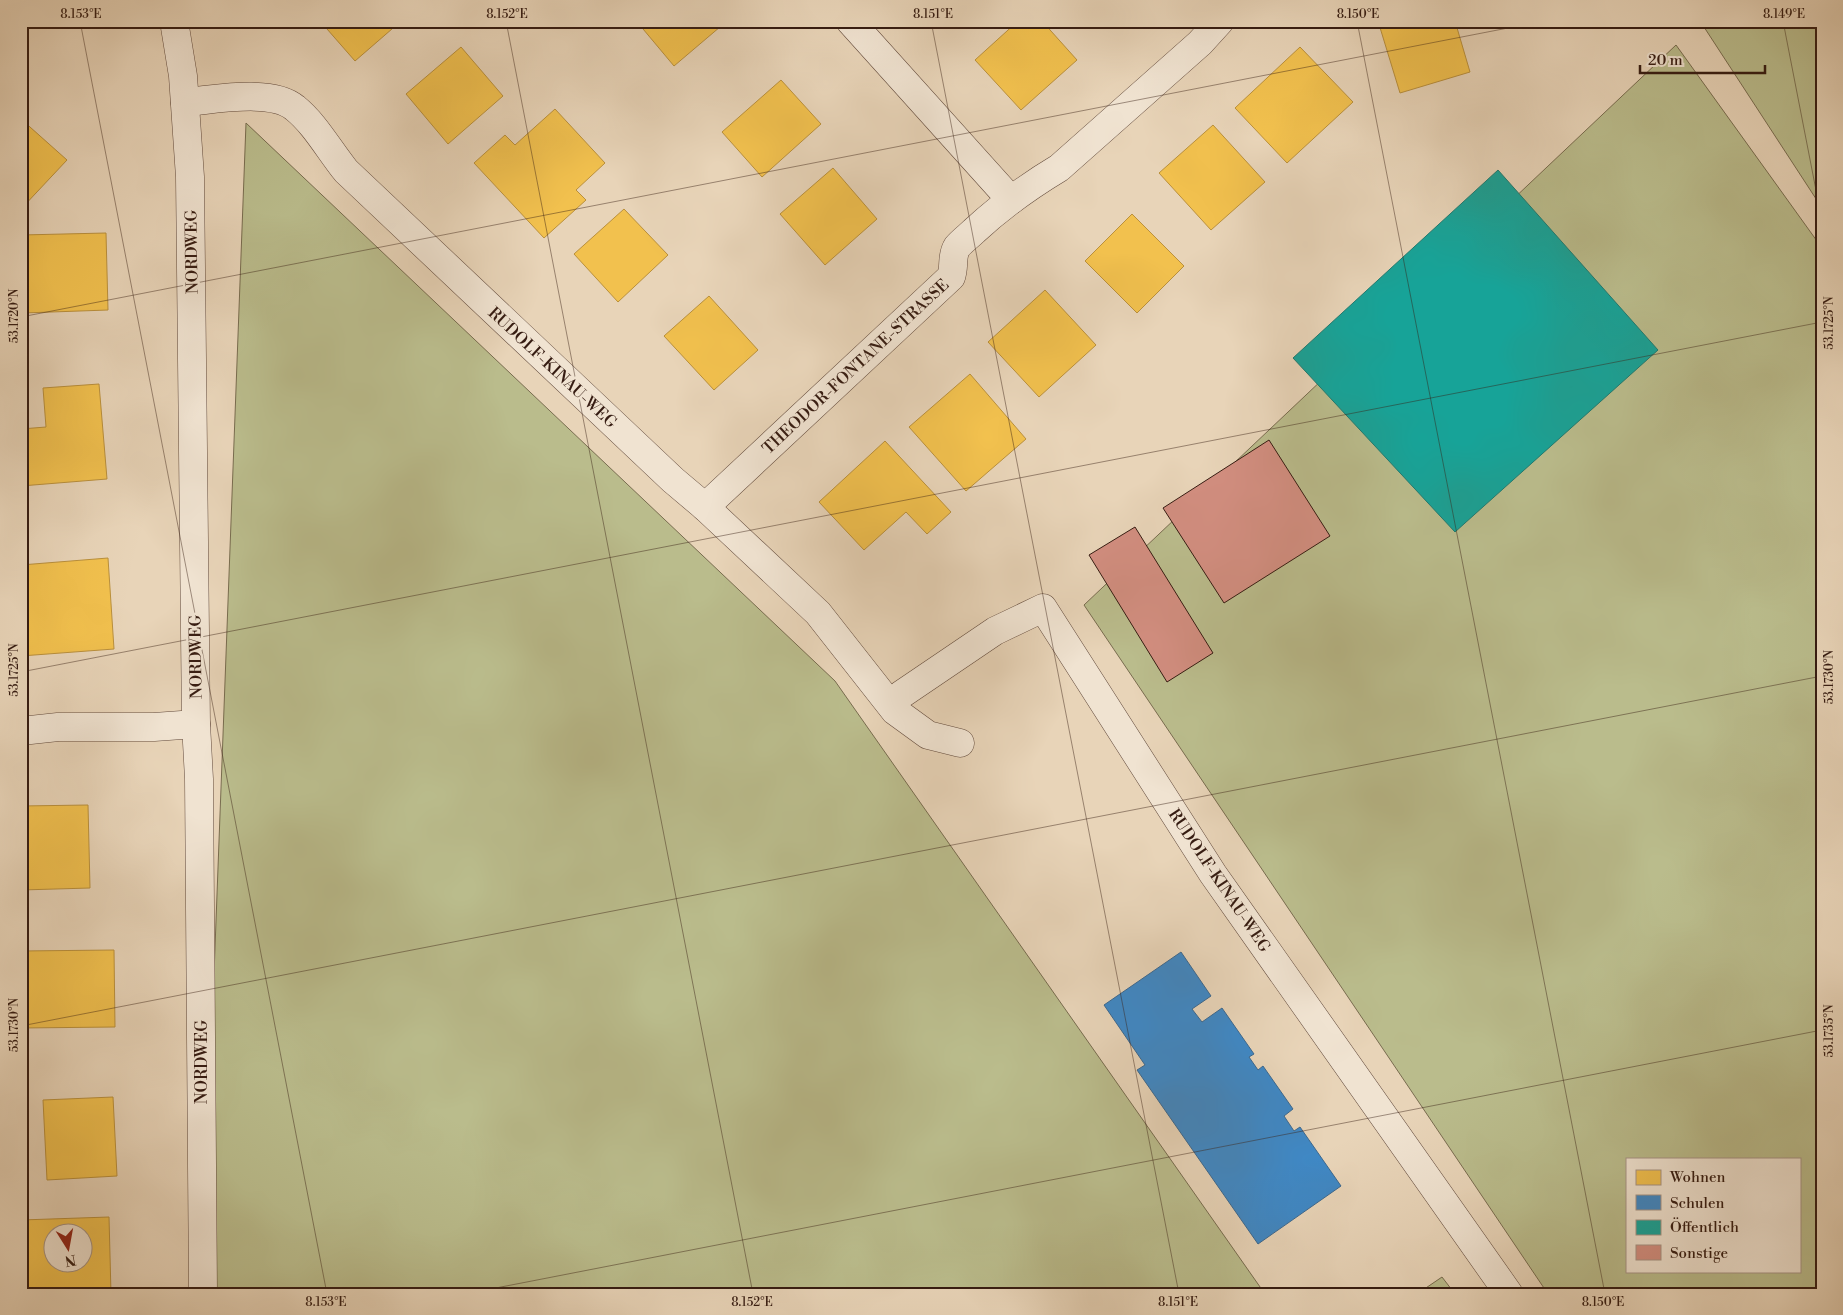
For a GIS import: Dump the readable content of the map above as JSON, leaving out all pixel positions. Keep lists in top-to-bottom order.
{
  "streets": {
    "street": ["NORDWEG", "THEODOR-FONTANE-STRASSE", "RUDOLF-KINAU-WEG"]
  },
  "crossings": [
    ["NORDWEG", "RUDOLF-KINAU-WEG"],
    ["THEODOR-FONTANE-STRASSE", "RUDOLF-KINAU-WEG"]
  ],
  "legend": [
    "Wohnen",
    "Schulen",
    "Öffentlich",
    "Sonstige"
  ],
  "scale_bar": "20 m",
  "north": "bottom",
  "coordinates": [
    "8.153°E",
    "8.152°E",
    "8.151°E",
    "8.150°E",
    "8.149°E",
    "53.1720°N",
    "53.1725°N",
    "53.1730°N",
    "53.1735°N"
  ]
}
